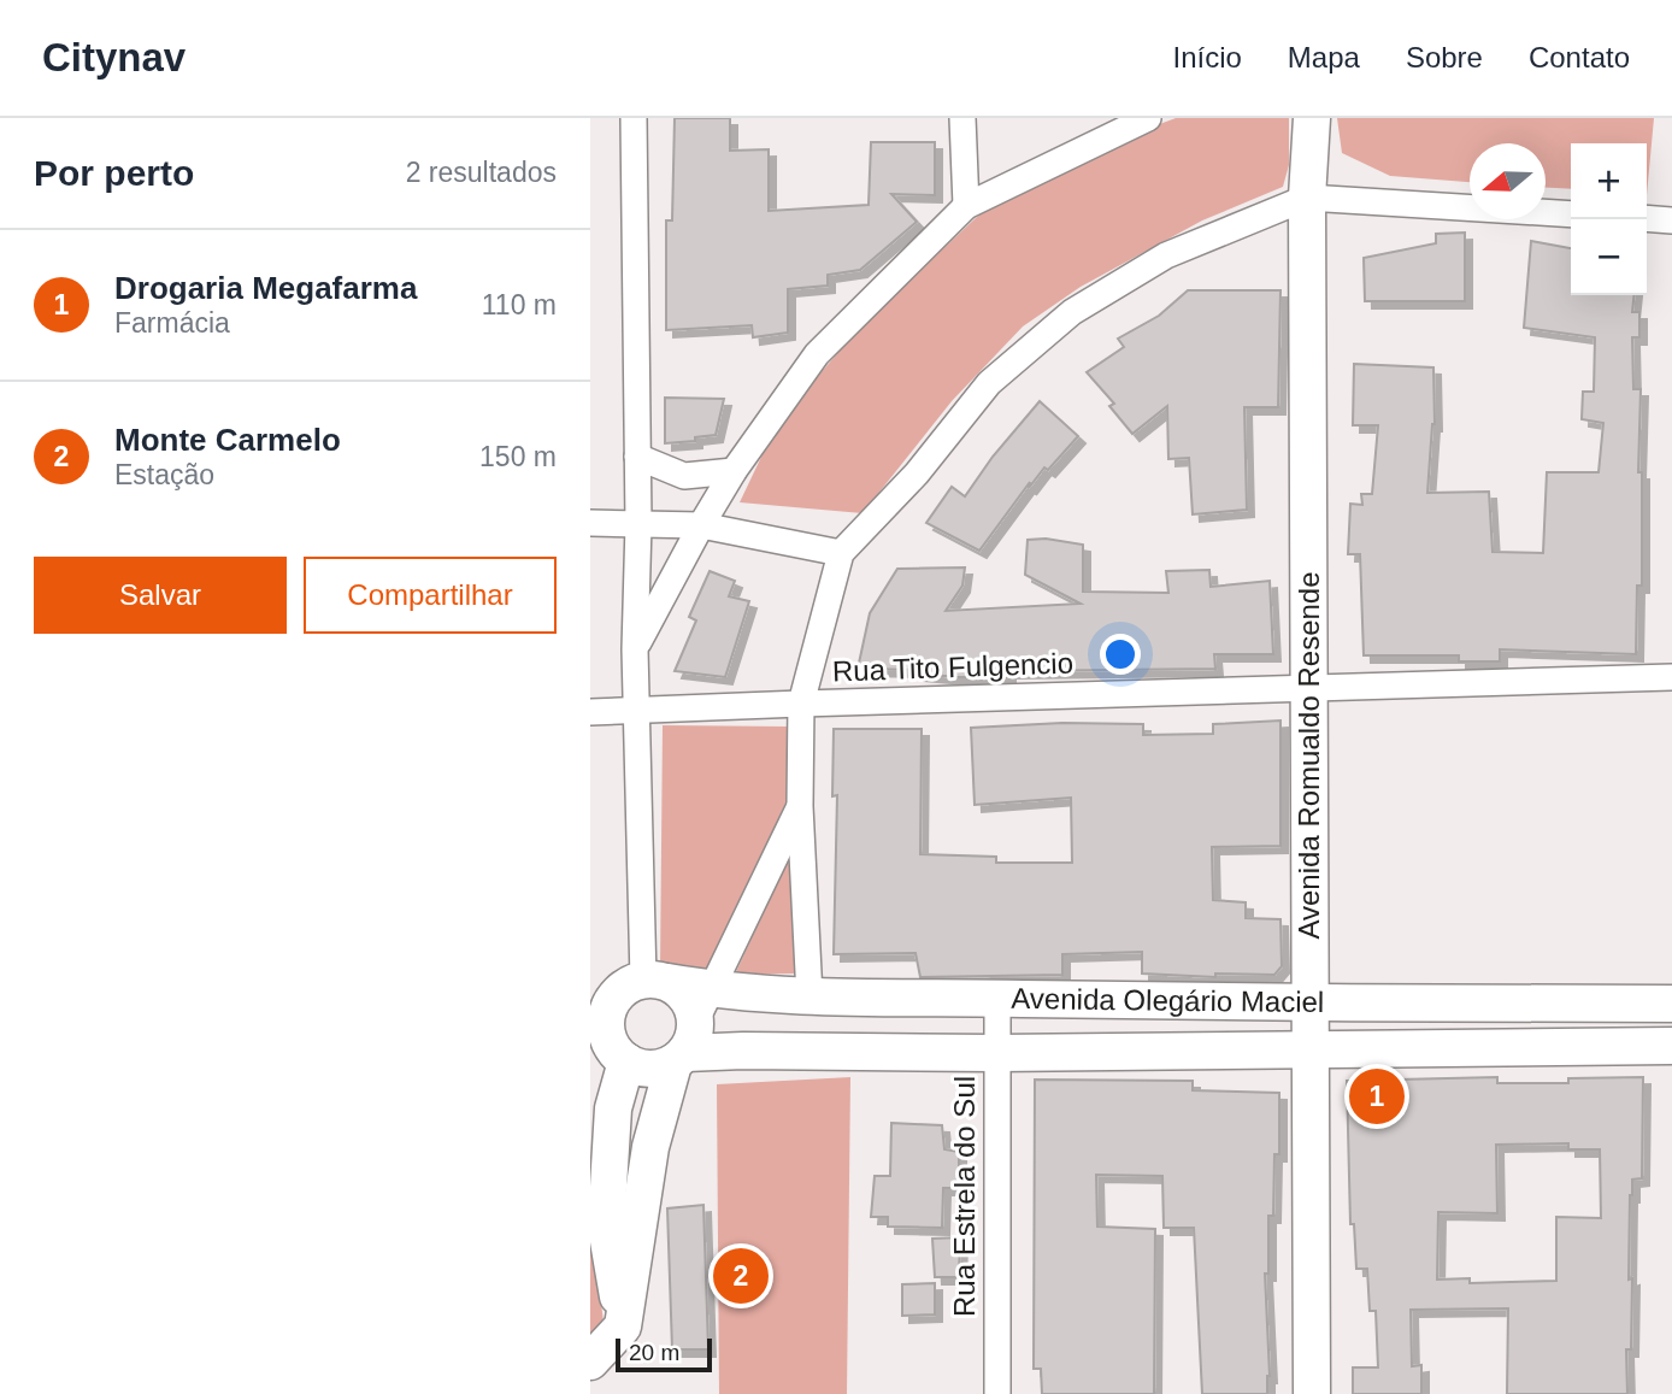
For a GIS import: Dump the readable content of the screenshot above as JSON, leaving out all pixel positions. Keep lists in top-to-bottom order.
{
  "streets": {
    "main road": ["Avenida Romualdo Resende", "Avenida Olegário Maciel"],
    "street": ["Rua Tito Fulgencio", "Rua Estrela do Sul"]
  },
  "crossings": [
    ["Rua Tito Fulgencio", "Avenida Romualdo Resende"],
    ["Avenida Romualdo Resende", "Avenida Olegário Maciel"],
    ["Avenida Olegário Maciel", "Rua Estrela do Sul"]
  ],
  "scale_bar": "20 m",
  "north": "left",
  "page": {
    "header": "Citynav",
    "nav": [
      "Início",
      "Mapa",
      "Sobre",
      "Contato"
    ],
    "heading": ["Por perto", "2 resultados"],
    "map_buttons": ["+", "−"],
    "list": [
      {
        "mark": "1",
        "name": "Drogaria Megafarma",
        "note": "Farmácia",
        "value": "110 m"
      },
      {
        "mark": "2",
        "name": "Monte Carmelo",
        "note": "Estação",
        "value": "150 m"
      }
    ],
    "buttons": ["Salvar", "Compartilhar"],
    "pins": ["1", "2"],
    "scale": "20 m"
  }
}
